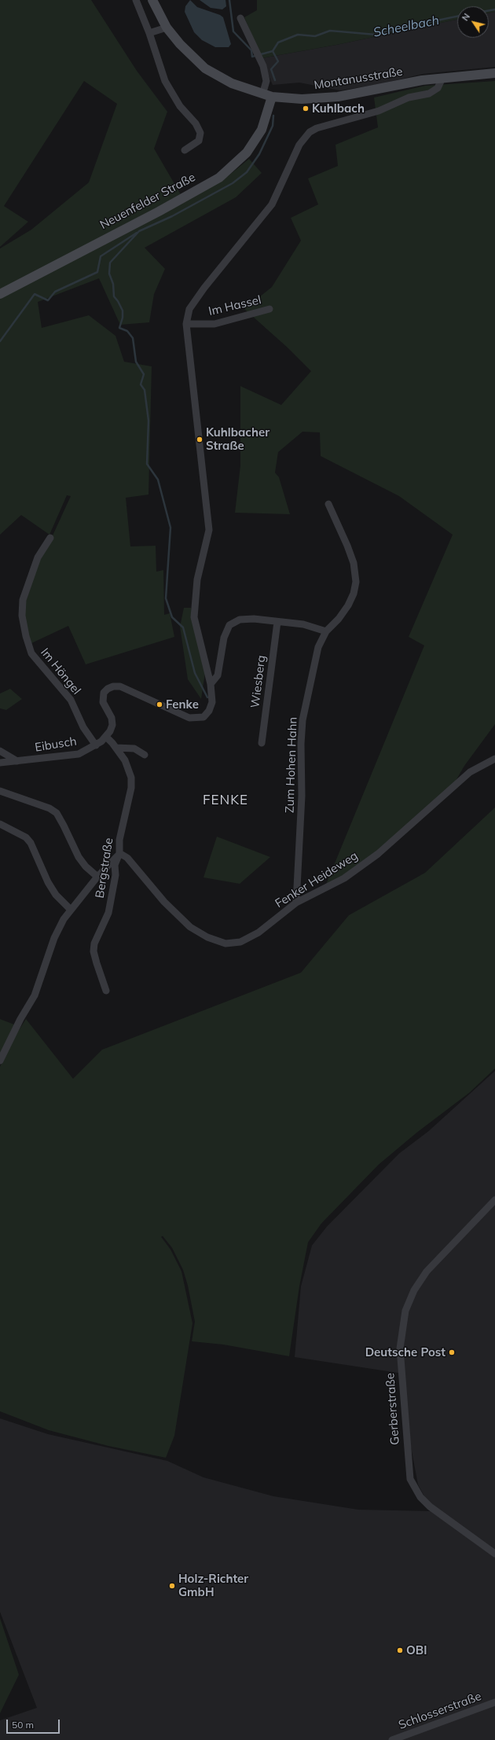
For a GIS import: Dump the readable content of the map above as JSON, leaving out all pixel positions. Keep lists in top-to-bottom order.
{
  "streets": {
    "main road": ["Montanusstraße", "Neuenfelder Straße"],
    "street": [
      "Im Hassel",
      "Im Höngel",
      "Wiesberg",
      "Eibusch",
      "Zum Hohen Hahn",
      "Bergstraße",
      "Fenker Heideweg",
      "Gerberstraße",
      "Schlosserstraße"
    ]
  },
  "crossings": [
    ["Montanusstraße", "Neuenfelder Straße"],
    ["Im Höngel", "Eibusch"],
    ["Eibusch", "Bergstraße"],
    ["Zum Hohen Hahn", "Fenker Heideweg"],
    ["Bergstraße", "Fenker Heideweg"]
  ],
  "districts": ["FENKE"],
  "water": ["Scheelbach"],
  "places": [
    "Kuhlbach",
    "Kuhlbacher Straße",
    "Fenke",
    "Deutsche Post",
    "Holz-Richter GmbH",
    "OBI"
  ],
  "scale_bar": "50 m",
  "north": "top left"
}
